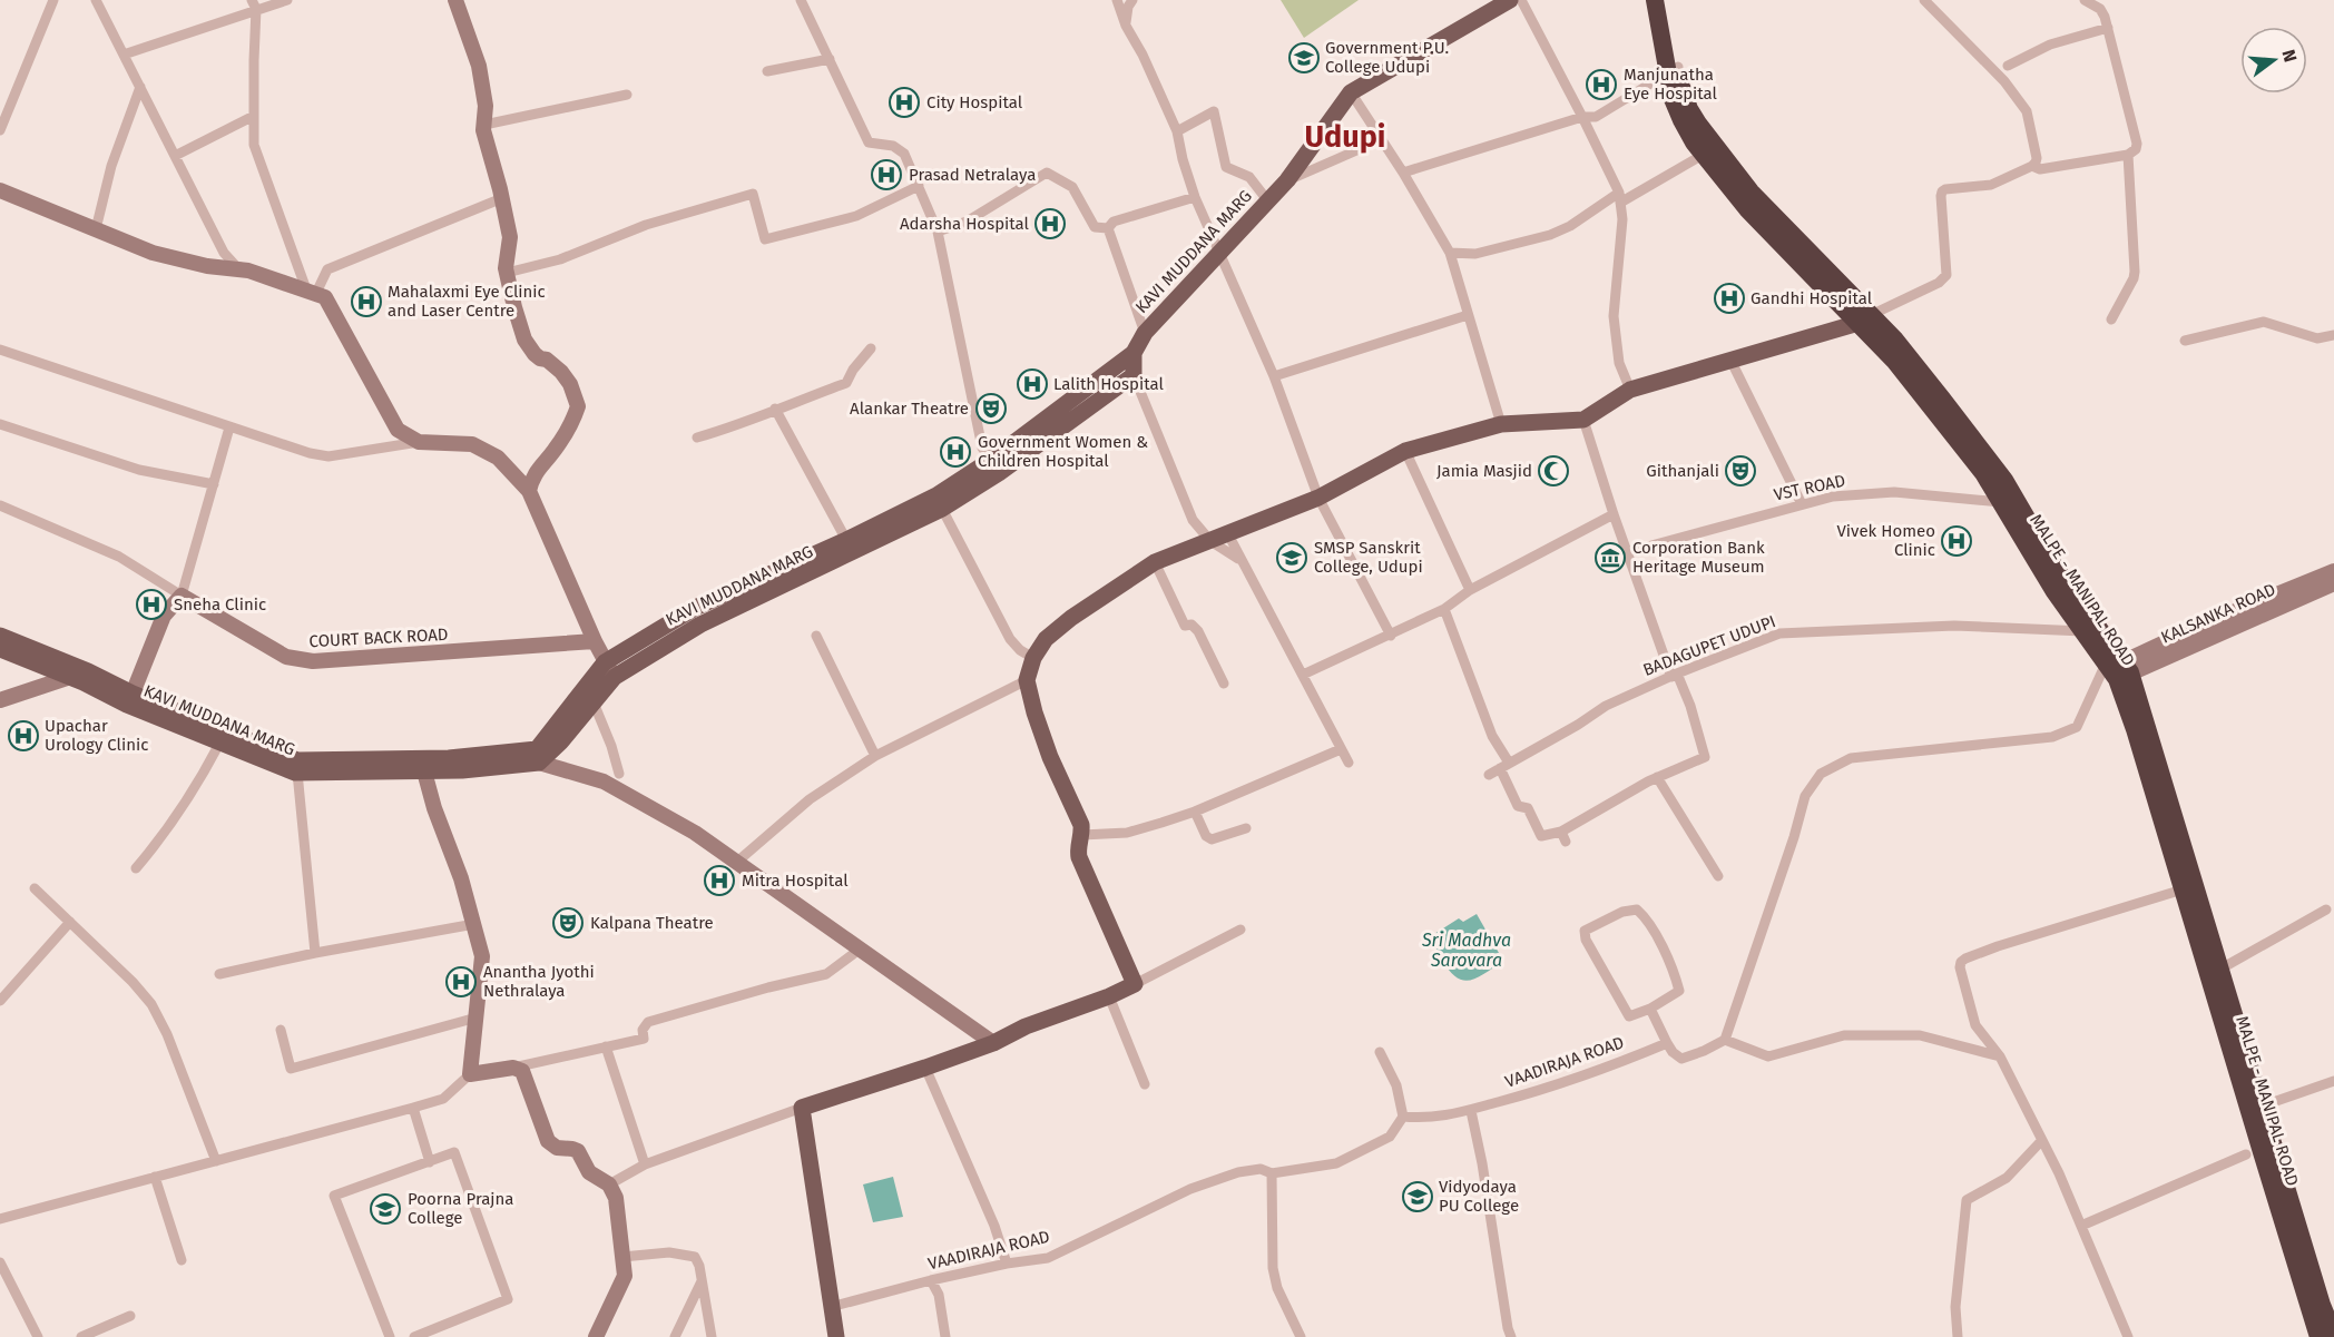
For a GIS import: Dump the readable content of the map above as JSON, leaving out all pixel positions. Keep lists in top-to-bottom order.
{
  "streets": {
    "highway": ["MALPE - MANIPAL ROAD"],
    "main road": ["KAVI MUDDANA MARG"],
    "street": [
      "VST ROAD",
      "KALSANKA ROAD",
      "COURT BACK ROAD",
      "BADAGUPET UDUPI",
      "VAADIRAJA ROAD"
    ]
  },
  "crossings": [
    ["VST ROAD", "MALPE - MANIPAL ROAD"],
    ["MALPE - MANIPAL ROAD", "KALSANKA ROAD"],
    ["MALPE - MANIPAL ROAD", "BADAGUPET UDUPI"]
  ],
  "districts": ["Udupi"],
  "water": ["Sri Madhva Sarovara"],
  "places": {
    "school or university": [
      "Government P.U. College Udupi",
      "SMSP Sanskrit College, Udupi",
      "Vidyodaya PU College",
      "Poorna Prajna College"
    ],
    "hospital": [
      "Manjunatha Eye Hospital",
      "City Hospital",
      "Prasad Netralaya",
      "Adarsha Hospital",
      "Gandhi Hospital",
      "Mahalaxmi Eye Clinic and Laser Centre",
      "Lalith Hospital",
      "Government Women & Children Hospital",
      "Vivek Homeo Clinic",
      "Sneha Clinic",
      "Upachar Urology Clinic",
      "Mitra Hospital",
      "Anantha Jyothi Nethralaya"
    ],
    "theatre": ["Alankar Theatre", "Githanjali", "Kalpana Theatre"],
    "mosque": ["Jamia Masjid"],
    "museum": ["Corporation Bank Heritage Museum"]
  },
  "north": "right"
}
